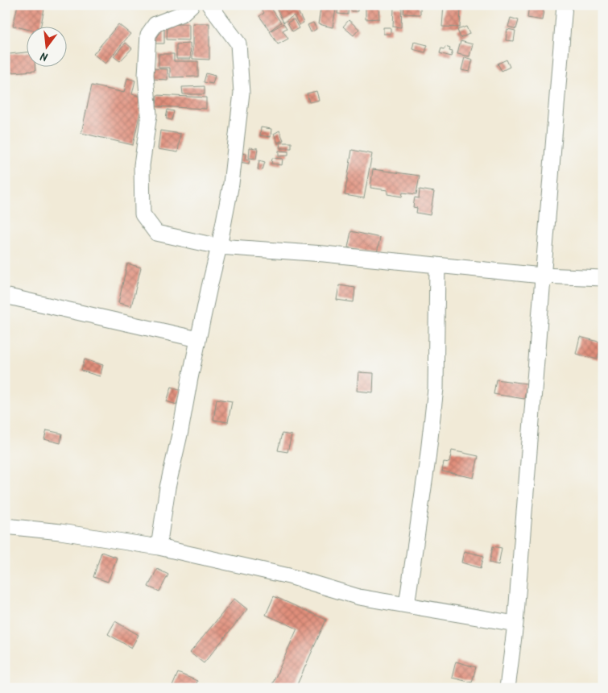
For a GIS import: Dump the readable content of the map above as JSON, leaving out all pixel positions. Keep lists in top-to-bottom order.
{
  "north": "bottom"
}
